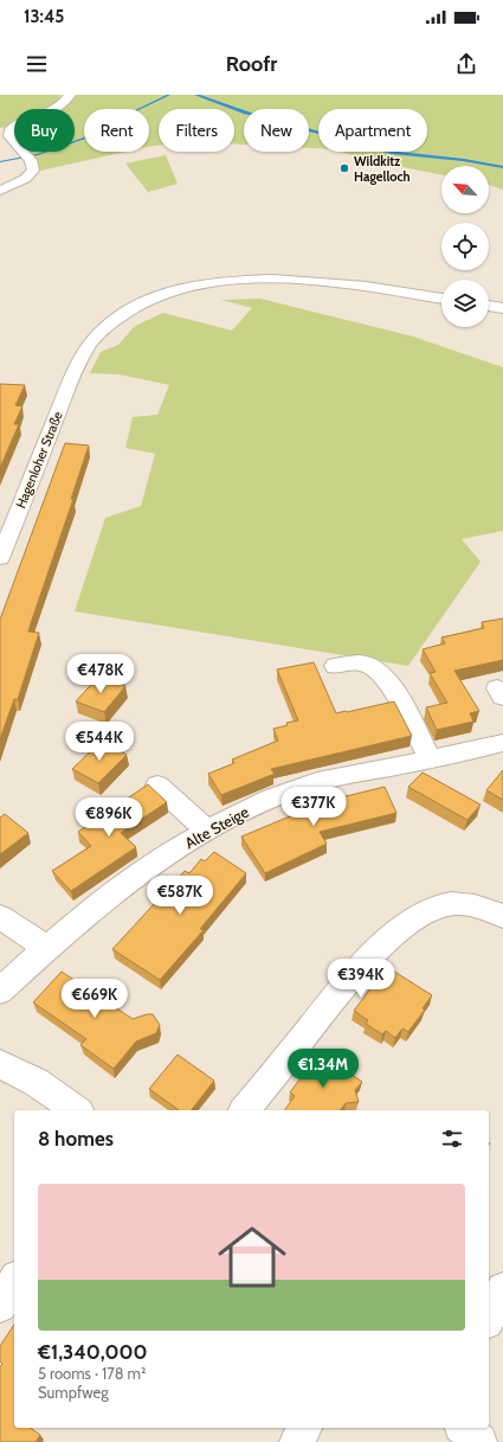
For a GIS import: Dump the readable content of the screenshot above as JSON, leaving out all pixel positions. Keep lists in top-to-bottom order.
{
  "streets": {
    "street": ["Hagenloher Straße", "Alte Steige"]
  },
  "places": ["Wildkitz Hagelloch"],
  "north": "top left",
  "page": {
    "status": "13:45",
    "header": "Roofr",
    "chip": [
      "Buy",
      "Rent",
      "Filters",
      "New",
      "Apartment"
    ],
    "price": [
      "€478K",
      "€544K",
      "€377K",
      "€896K",
      "€587K",
      "€394K",
      "€669K",
      "€1.34M"
    ],
    "heading": "8 homes",
    "list": [
      {
        "name": "€1,340,000",
        "note": "5 rooms · 178 m² · Sumpfweg"
      }
    ]
  }
}
